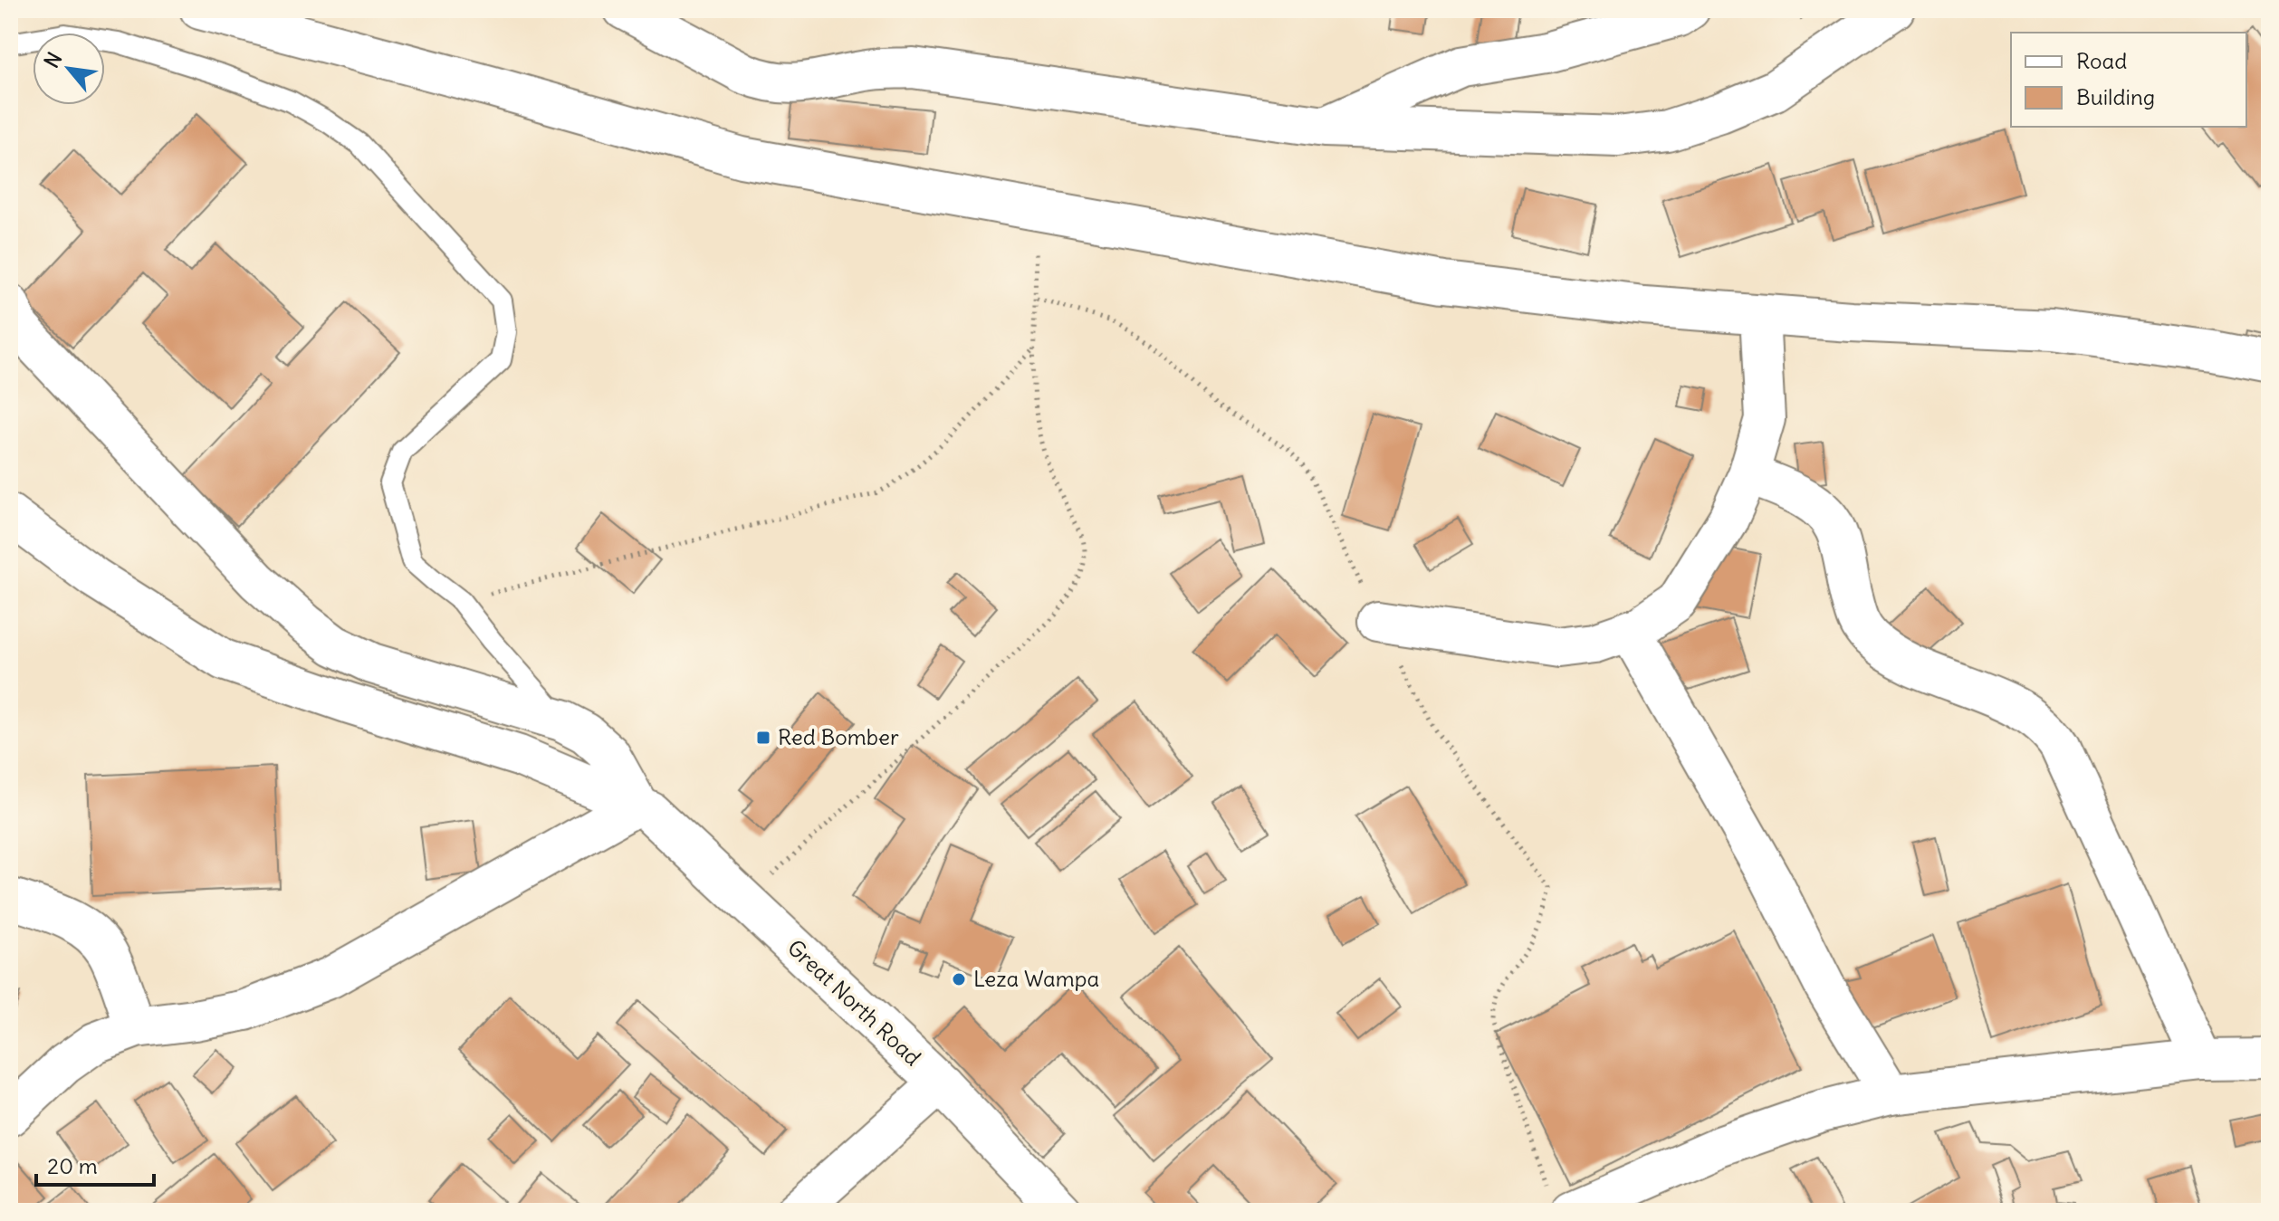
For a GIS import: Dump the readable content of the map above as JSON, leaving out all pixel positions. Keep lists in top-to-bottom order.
{
  "streets": {
    "main road": ["Great North Road"]
  },
  "places": {
    "transit": ["Red Bomber"],
    "other": ["Leza Wampa"]
  },
  "legend": ["Road", "Building"],
  "scale_bar": "20 m",
  "north": "top left"
}
